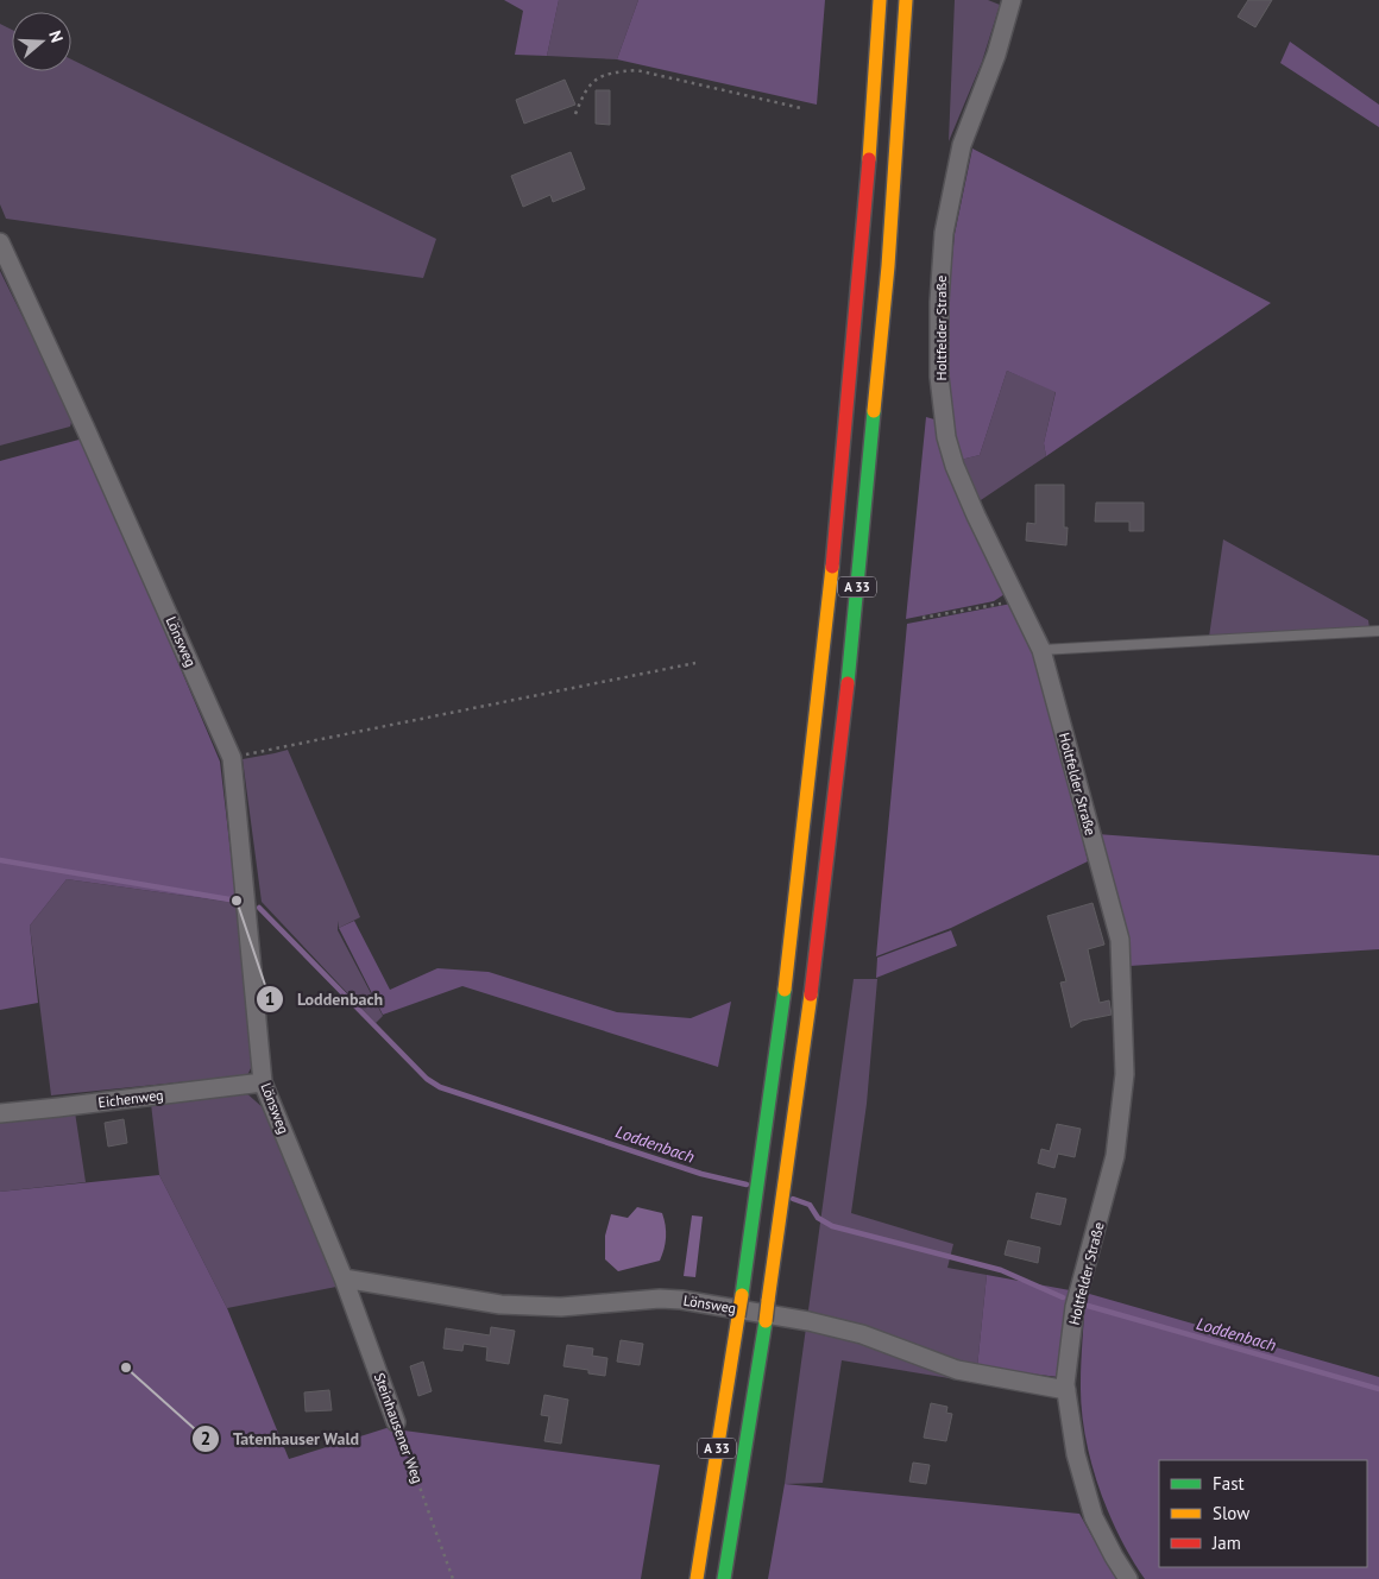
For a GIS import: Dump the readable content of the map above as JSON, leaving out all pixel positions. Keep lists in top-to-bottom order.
{
  "streets": {
    "highway": ["A 33"],
    "street": [
      "Holtfelder Straße",
      "Lönsweg",
      "Eichenweg",
      "Steinhausener Weg"
    ]
  },
  "crossings": [
    ["Holtfelder Straße", "Lönsweg"],
    ["Lönsweg", "Eichenweg"],
    ["Lönsweg", "Steinhausener Weg"]
  ],
  "water": ["Loddenbach"],
  "places": ["Loddenbach", "Tatenhauser Wald"],
  "legend": ["Fast", "Slow", "Jam"],
  "north": "right"
}
